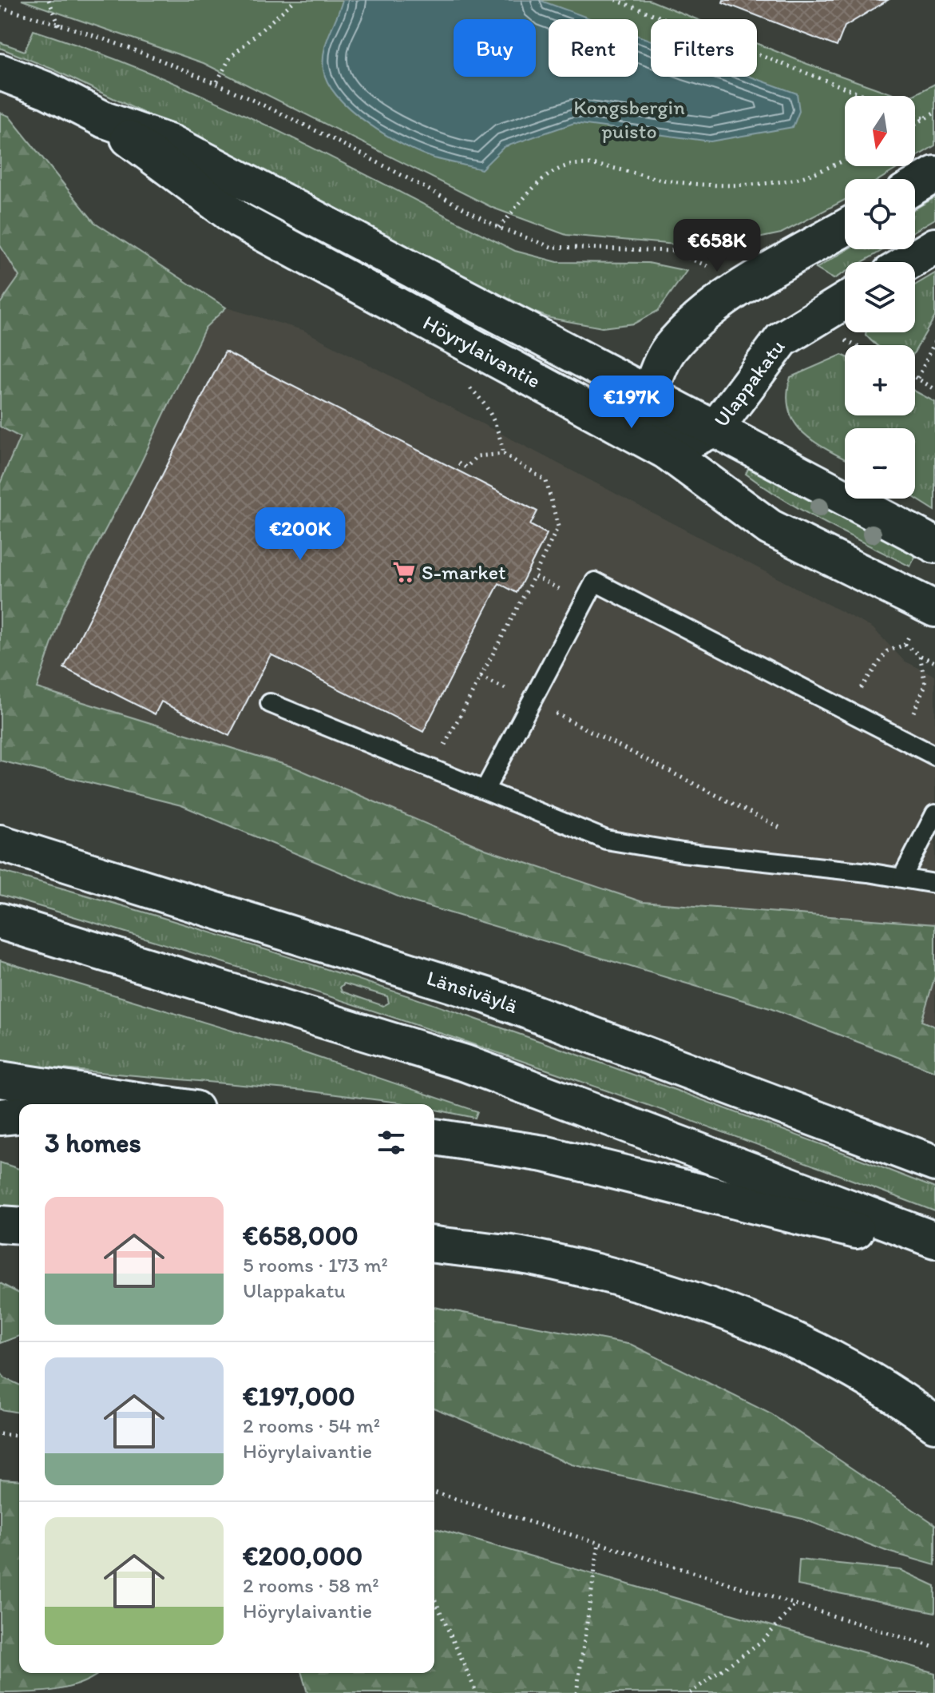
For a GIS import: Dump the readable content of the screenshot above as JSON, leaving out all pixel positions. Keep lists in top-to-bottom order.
{
  "streets": {
    "main road": ["Höyrylaivantie", "Ulappakatu", "Länsiväylä"]
  },
  "crossings": [
    ["Höyrylaivantie", "Ulappakatu"]
  ],
  "parks": ["Kongsbergin puisto"],
  "places": {
    "supermarket": ["S-market"]
  },
  "north": "bottom",
  "page": {
    "chip": ["Buy", "Rent", "Filters"],
    "map_buttons": ["+", "−"],
    "price": ["€658K", "€197K", "€200K"],
    "heading": "3 homes",
    "list": [
      {
        "name": "€658,000",
        "note": "5 rooms · 173 m² · Ulappakatu"
      },
      {
        "name": "€197,000",
        "note": "2 rooms · 54 m² · Höyrylaivantie"
      },
      {
        "name": "€200,000",
        "note": "2 rooms · 58 m² · Höyrylaivantie"
      }
    ]
  }
}
